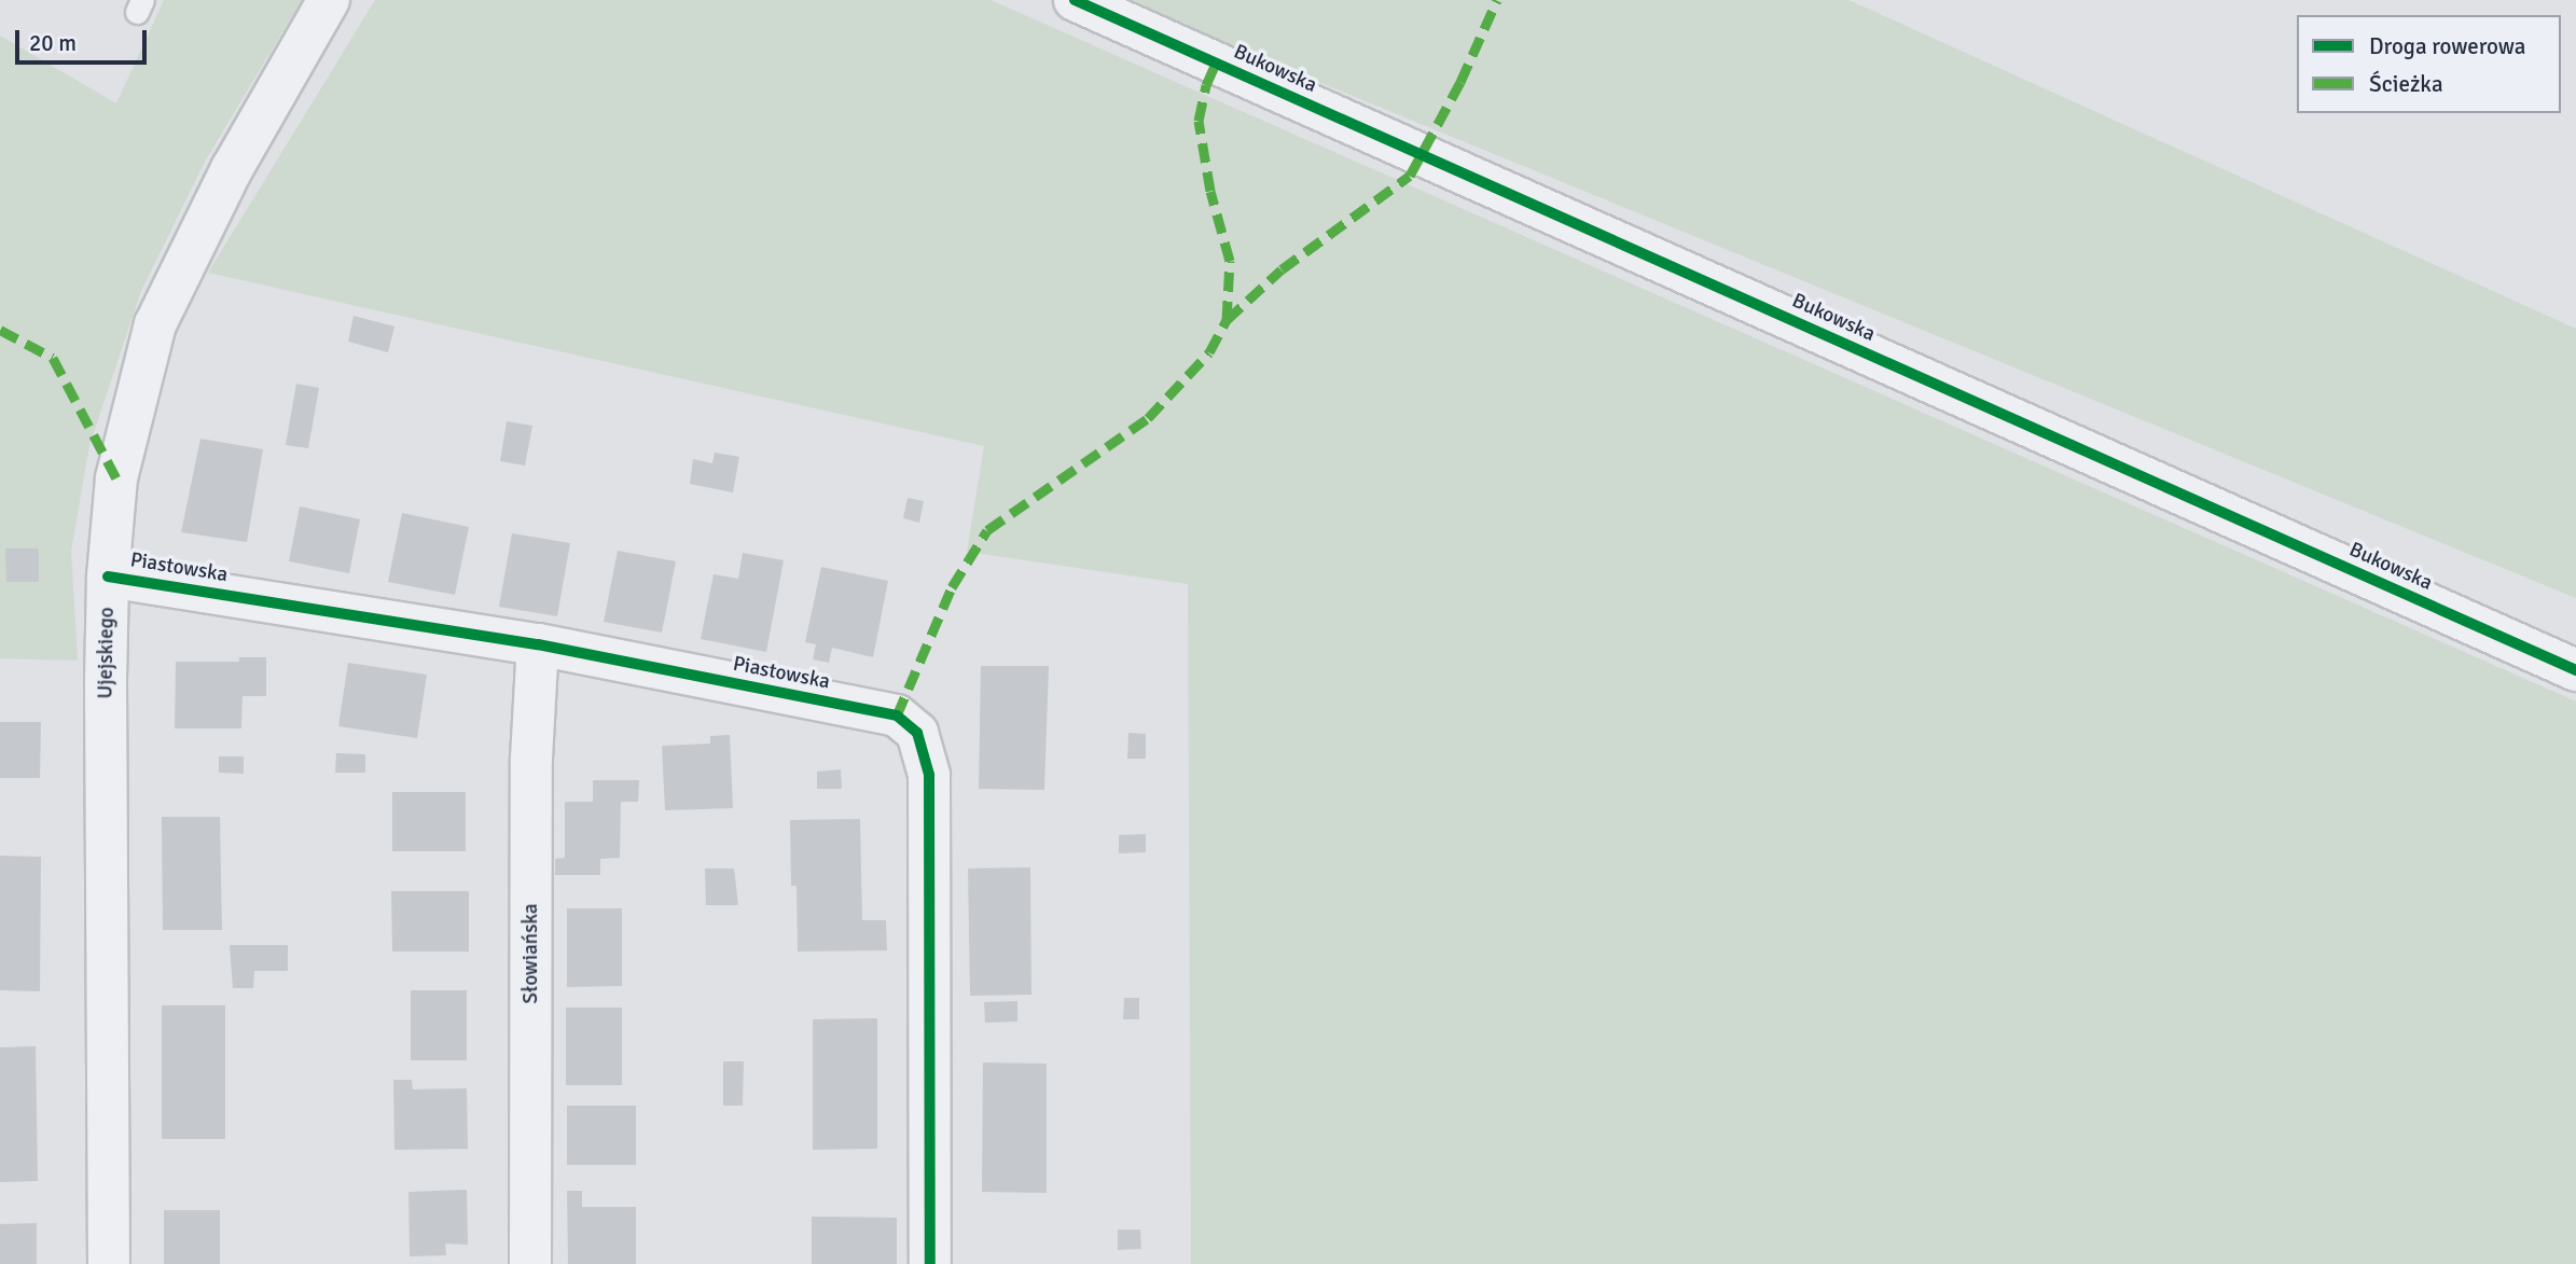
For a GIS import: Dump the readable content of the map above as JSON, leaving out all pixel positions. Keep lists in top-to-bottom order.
{
  "streets": {
    "street": [
      "Bukowska",
      "Piastowska",
      "Ujejskiego",
      "Słowiańska"
    ]
  },
  "crossings": [
    ["Piastowska", "Ujejskiego"],
    ["Piastowska", "Słowiańska"]
  ],
  "legend": ["Droga rowerowa", "Ścieżka"],
  "scale_bar": "20 m"
}
